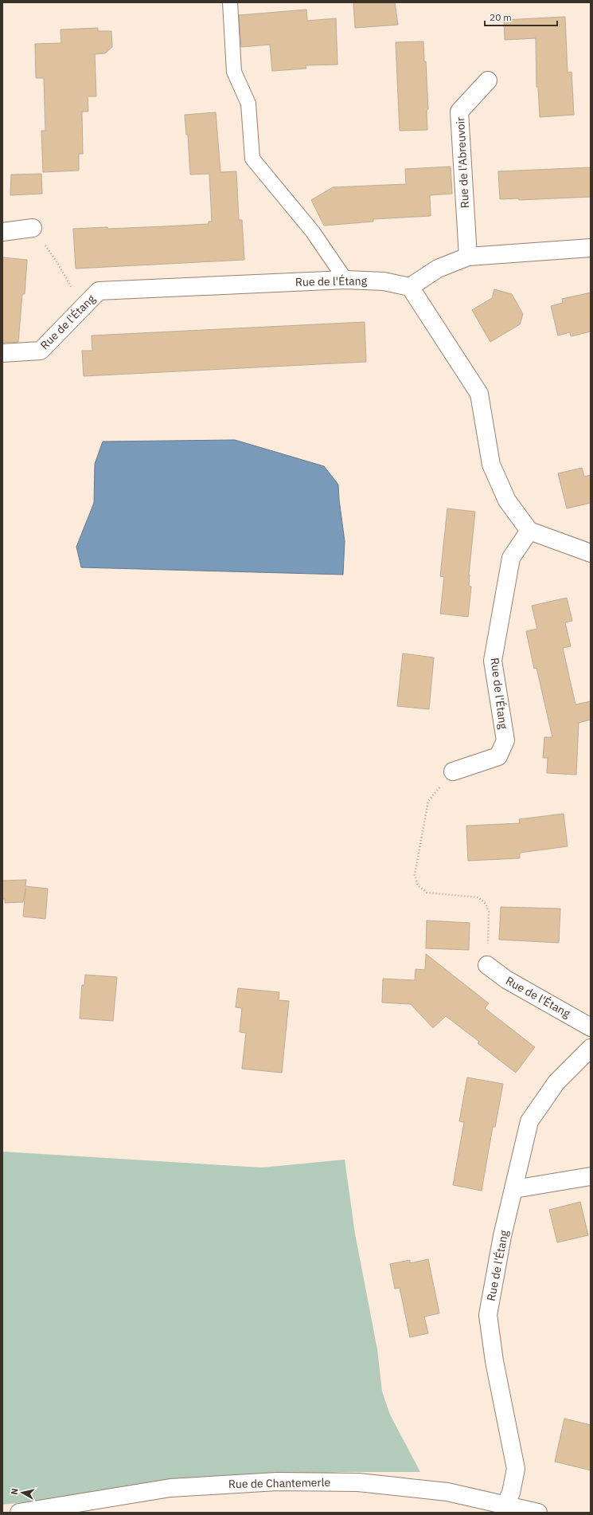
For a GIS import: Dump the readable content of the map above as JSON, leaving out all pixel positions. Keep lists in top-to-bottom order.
{
  "streets": {
    "street": ["Rue de l'Abreuvoir", "Rue de l'Étang", "Rue de Chantemerle"]
  },
  "crossings": [
    ["Rue de l'Étang", "Rue de Chantemerle"]
  ],
  "scale_bar": "20 m",
  "north": "left"
}
